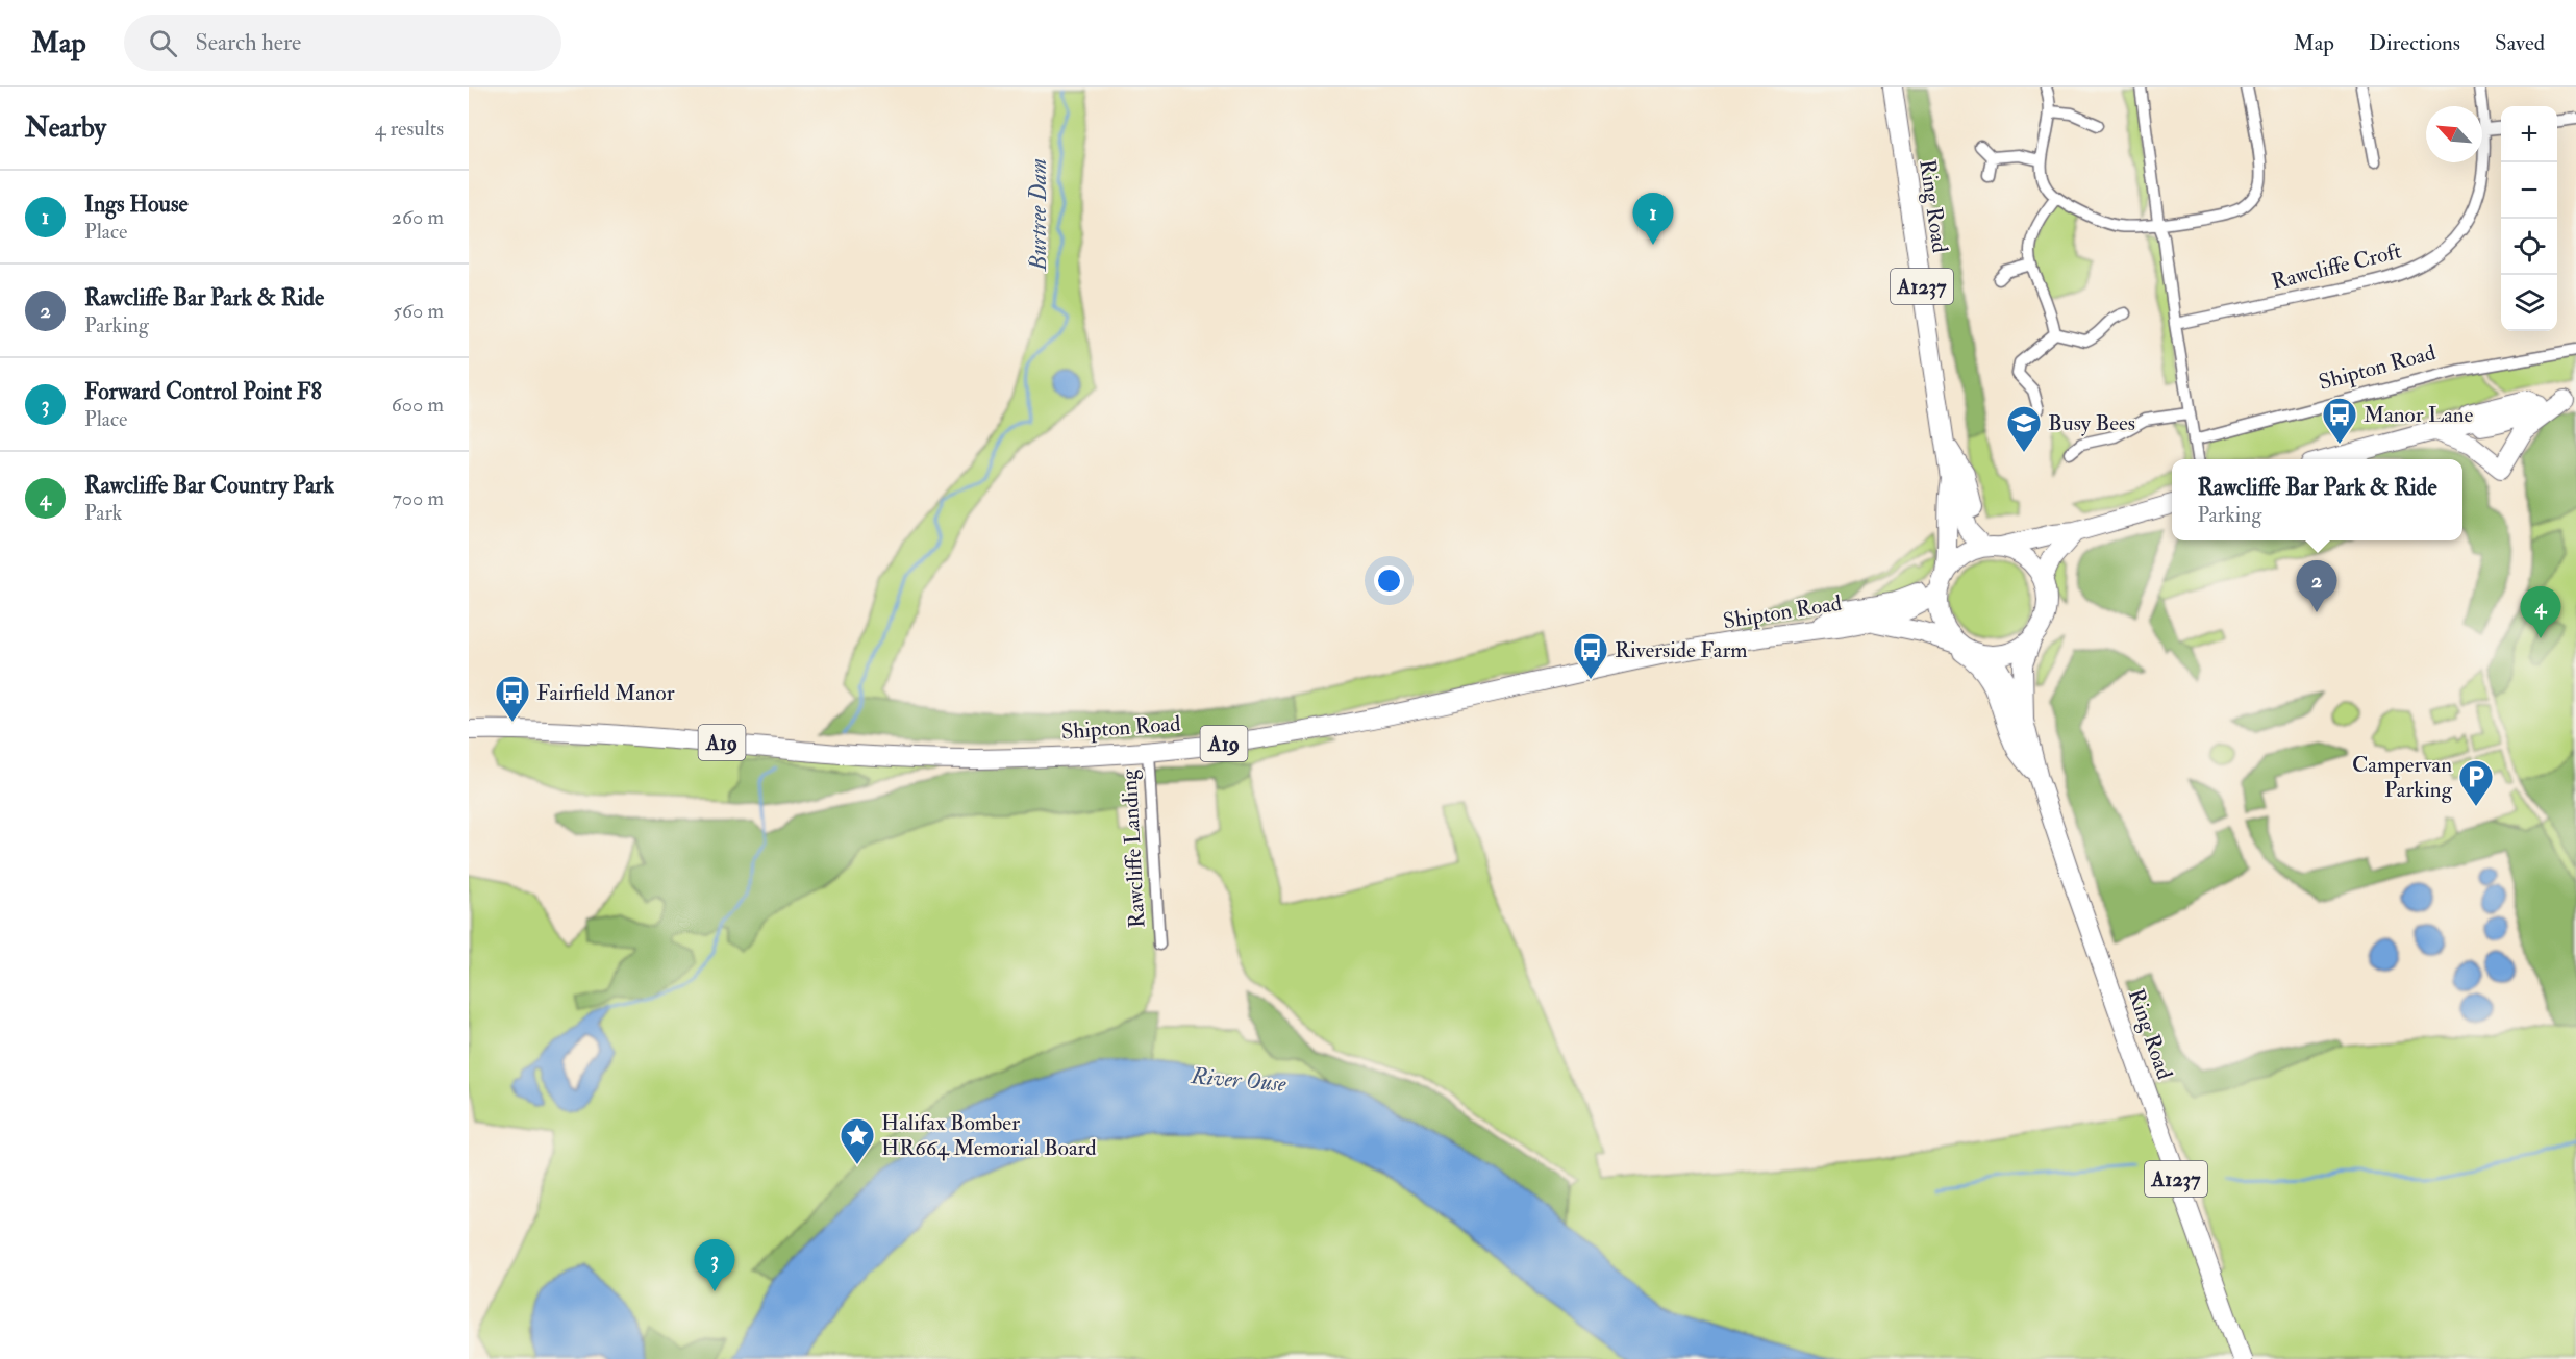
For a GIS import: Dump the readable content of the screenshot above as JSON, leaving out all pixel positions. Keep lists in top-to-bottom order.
{
  "streets": {
    "main road": [
      "Ring Road",
      "A1237",
      "Shipton Road",
      "A19"
    ],
    "street": ["Rawcliffe Croft", "Rawcliffe Landing"]
  },
  "crossings": [
    ["Ring Road", "Shipton Road"],
    ["Shipton Road", "Rawcliffe Landing"]
  ],
  "water": ["Burtree Dam", "River Ouse"],
  "places": {
    "bus stop": ["Manor Lane", "Riverside Farm", "Fairfield Manor"],
    "school or university": ["Busy Bees"],
    "parking": ["Campervan Parking"],
    "place": ["Halifax Bomber HR664 Memorial Board"]
  },
  "north": "top left",
  "page": {
    "header": "Map",
    "search": "Search here",
    "nav": ["Map", "Directions", "Saved"],
    "heading": ["Nearby", "4 results"],
    "map_buttons": ["+", "−"],
    "list": [
      {
        "mark": "1",
        "name": "Ings House",
        "note": "Place",
        "value": "260 m"
      },
      {
        "mark": "2",
        "name": "Rawcliffe Bar Park & Ride",
        "note": "Parking",
        "value": "560 m"
      },
      {
        "mark": "3",
        "name": "Forward Control Point F8",
        "note": "Place",
        "value": "600 m"
      },
      {
        "mark": "4",
        "name": "Rawcliffe Bar Country Park",
        "note": "Park",
        "value": "700 m"
      }
    ],
    "pins": [
      "1",
      "2",
      "4",
      "3"
    ],
    "popup": ["Rawcliffe Bar Park & Ride", "Parking"]
  }
}
